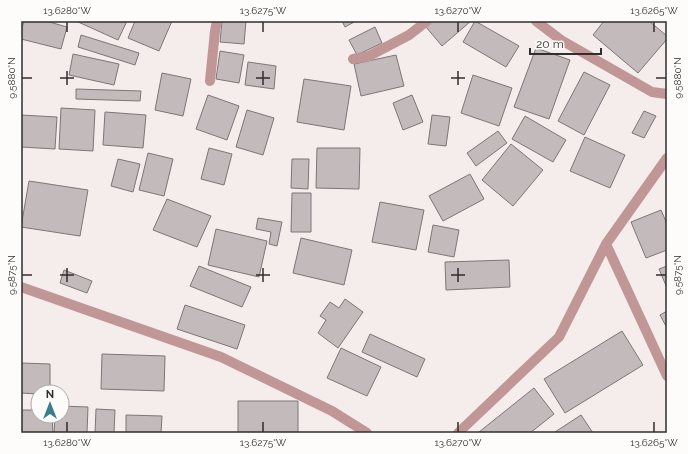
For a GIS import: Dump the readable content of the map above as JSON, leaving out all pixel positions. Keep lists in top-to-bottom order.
{
  "scale_bar": "20 m",
  "north": "top",
  "coordinates": [
    "13.6280°W",
    "13.6275°W",
    "13.6270°W",
    "13.6265°W",
    "9.5880°N",
    "9.5875°N"
  ]
}
